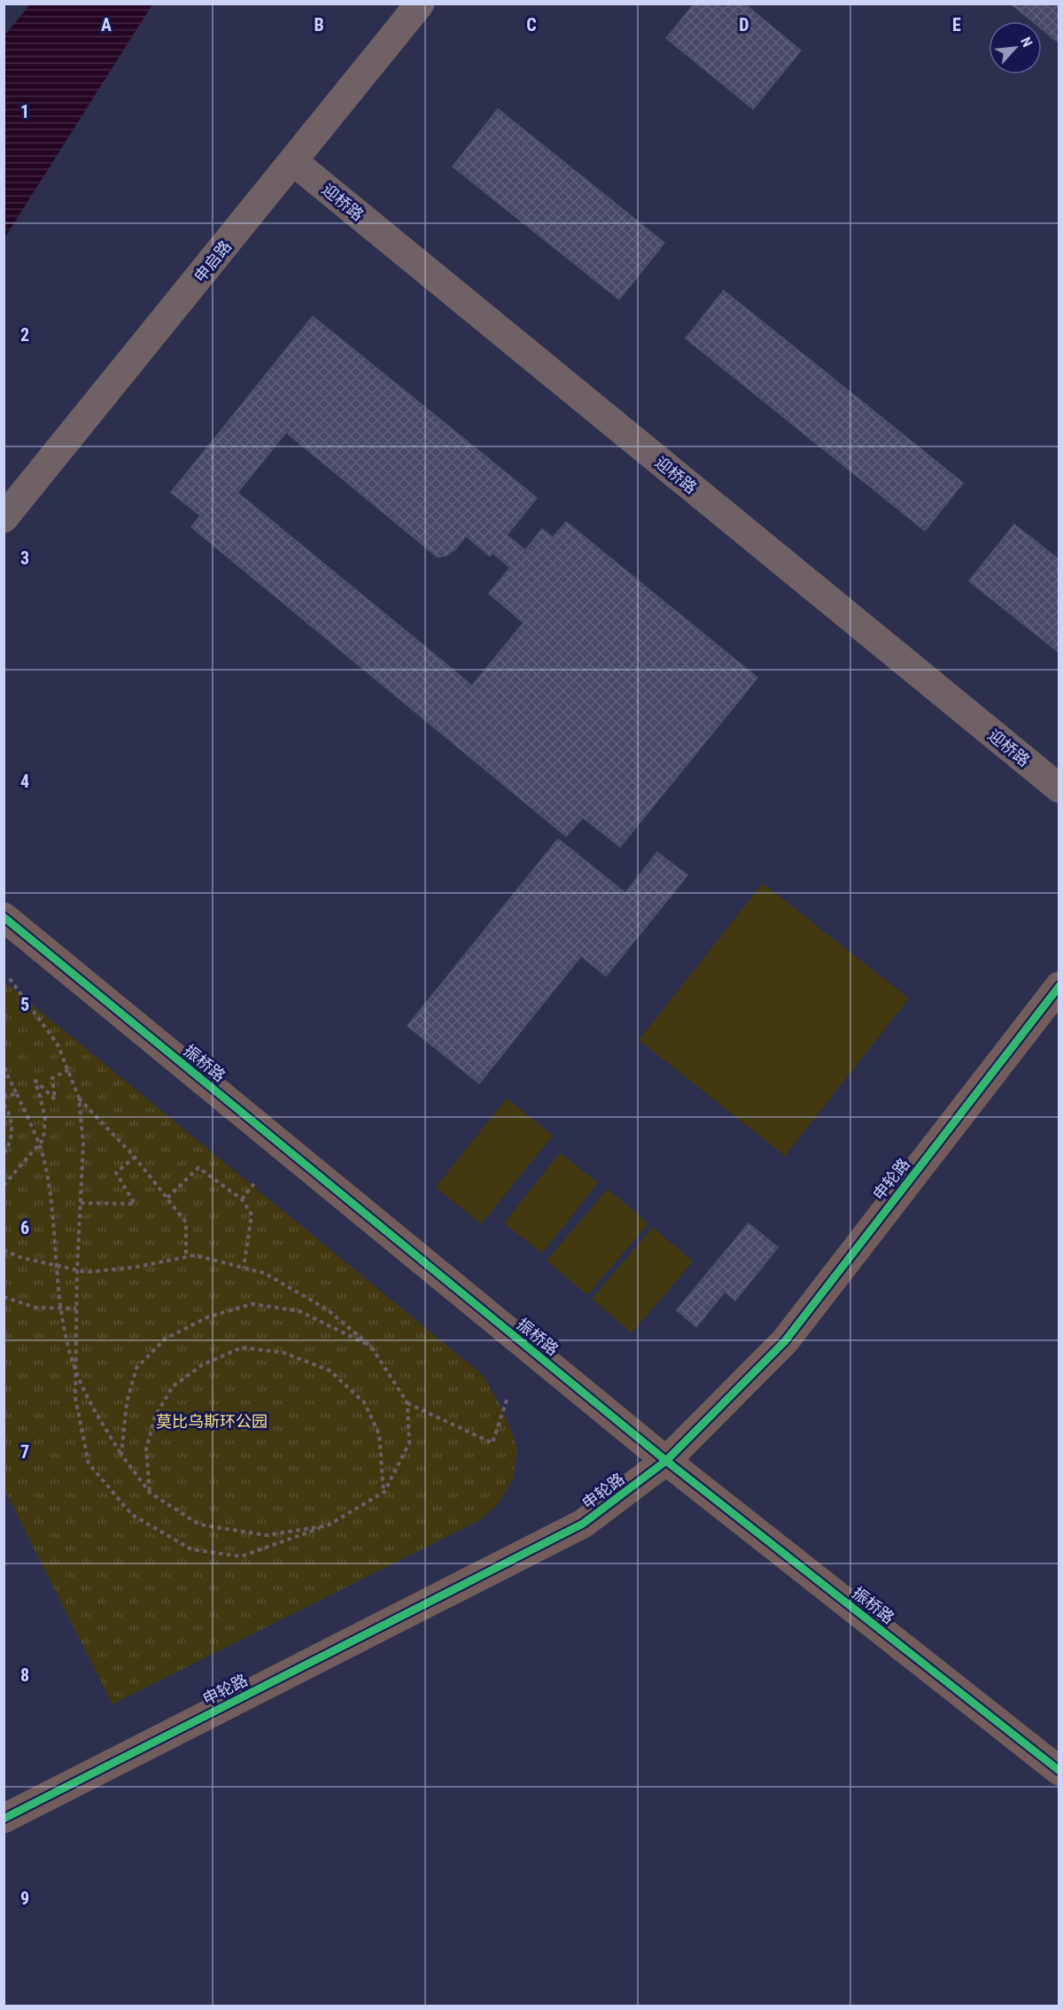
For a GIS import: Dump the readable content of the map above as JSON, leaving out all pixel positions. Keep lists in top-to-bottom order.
{
  "streets": {
    "street": [
      "迎桥路",
      "申启路",
      "振桥路",
      "申轮路"
    ]
  },
  "crossings": [
    ["迎桥路", "申启路"],
    ["振桥路", "申轮路"]
  ],
  "parks": ["莫比乌斯环公园"],
  "north": "top right",
  "grid": {
    "columns": [
      "A",
      "B",
      "C",
      "D",
      "E"
    ],
    "rows": [
      "1",
      "2",
      "3",
      "4",
      "5",
      "6",
      "7",
      "8",
      "9"
    ]
  }
}
